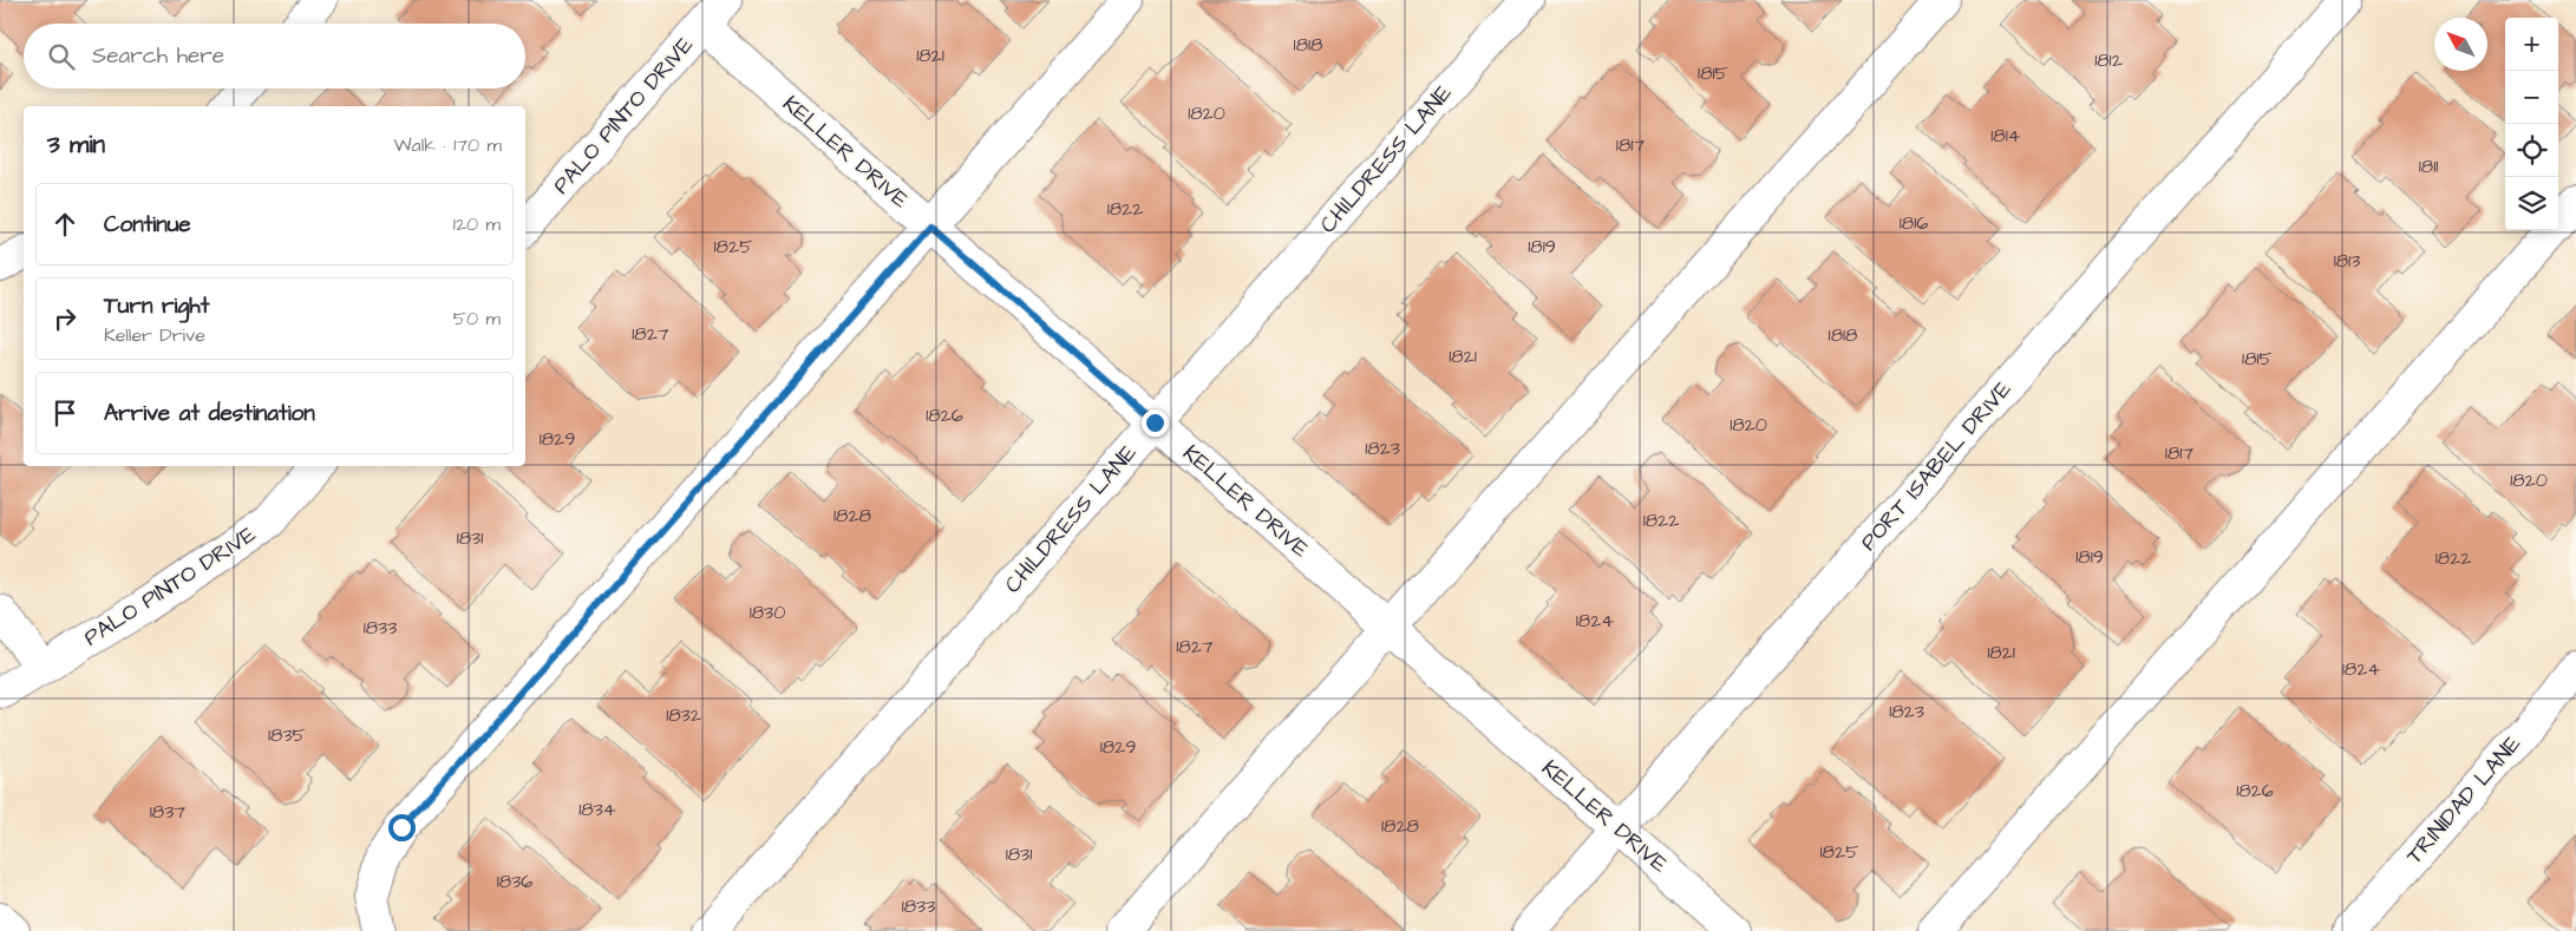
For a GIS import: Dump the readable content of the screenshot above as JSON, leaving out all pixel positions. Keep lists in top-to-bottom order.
{
  "streets": {
    "street": [
      "PALO PINTO DRIVE",
      "KELLER DRIVE",
      "CHILDRESS LANE",
      "PORT ISABEL DRIVE",
      "TRINIDAD LANE"
    ]
  },
  "crossings": [
    ["PALO PINTO DRIVE", "KELLER DRIVE"],
    ["KELLER DRIVE", "CHILDRESS LANE"],
    ["KELLER DRIVE", "PORT ISABEL DRIVE"]
  ],
  "house_numbers": [
    "1818",
    "1821",
    "1812",
    "1815",
    "1820",
    "1814",
    "1817",
    "1811",
    "1822",
    "1816",
    "1825",
    "1819",
    "1813",
    "1827",
    "1818",
    "1821",
    "1815",
    "1826",
    "1820",
    "1829",
    "1823",
    "1817",
    "1820",
    "1828",
    "1822",
    "1831",
    "1819",
    "1822",
    "1830",
    "1824",
    "1833",
    "1827",
    "1821",
    "1824",
    "1823",
    "1832",
    "1835",
    "1829",
    "1826",
    "1834",
    "1837",
    "1828",
    "1825",
    "1831",
    "1836",
    "1833"
  ],
  "north": "top left",
  "page": {
    "map_buttons": ["+", "−"],
    "search": "Search here",
    "heading": ["3 min", "Walk · 170 m"],
    "list": [
      ["Continue", "120 m"],
      ["Turn right", "Keller Drive", "50 m"],
      "Arrive at destination"
    ]
  }
}
